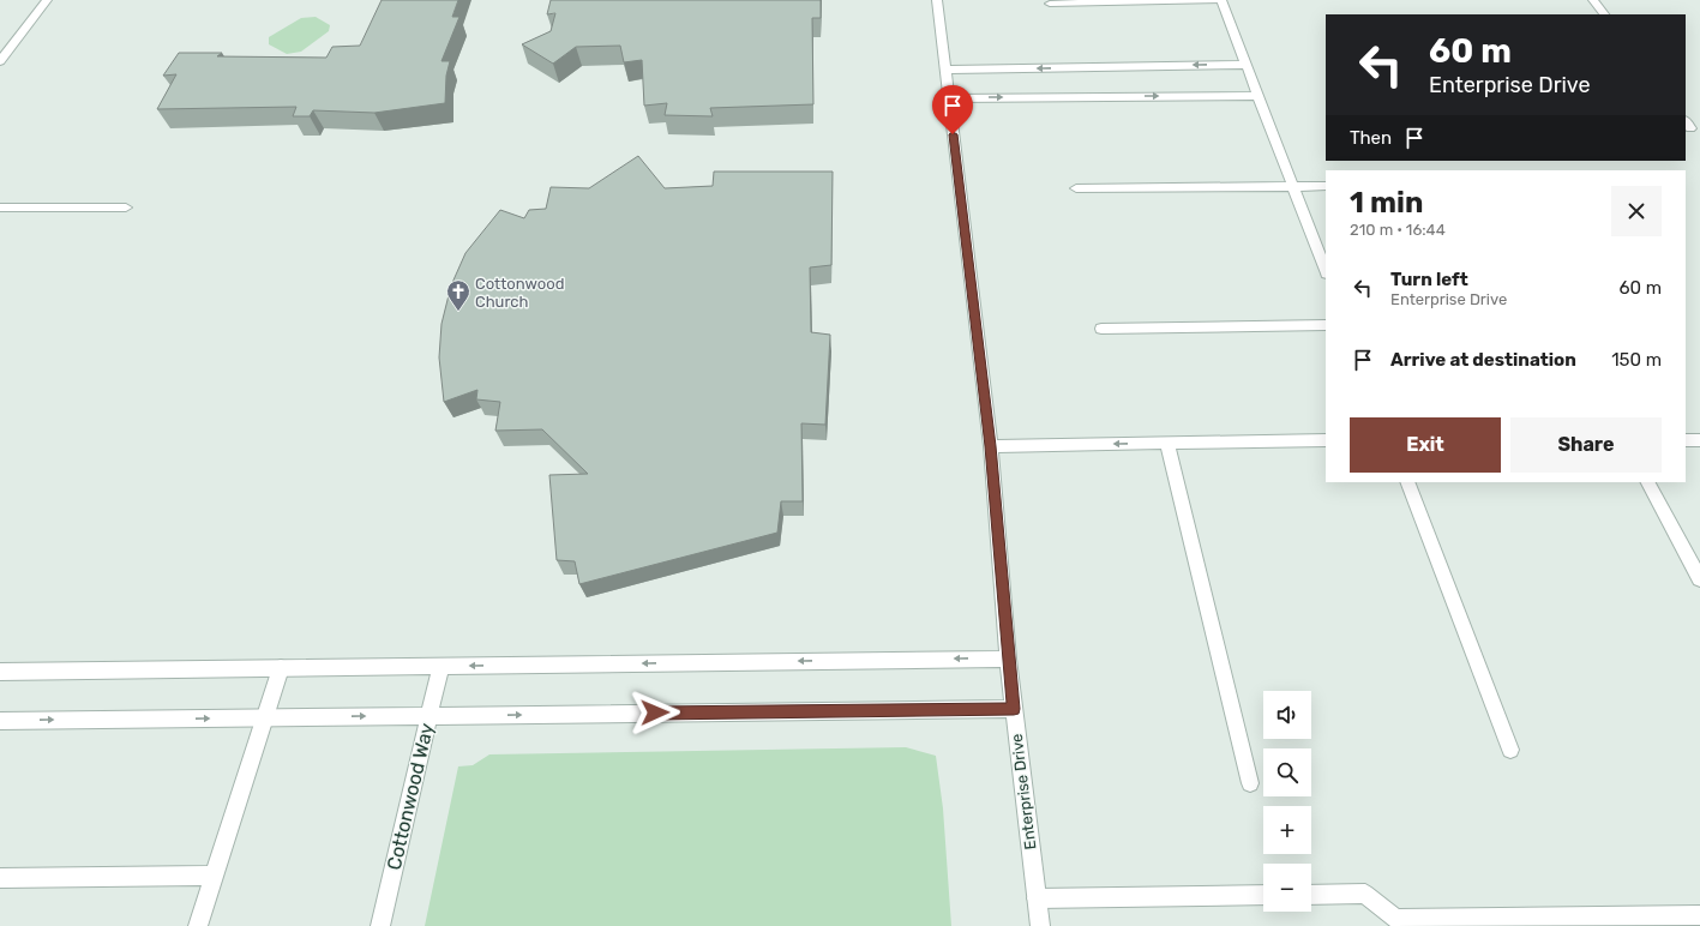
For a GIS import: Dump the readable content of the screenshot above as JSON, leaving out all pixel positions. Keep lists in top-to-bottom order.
{
  "streets": {
    "street": ["Enterprise Drive", "Cottonwood Way"]
  },
  "places": {
    "church": ["Cottonwood Church"]
  },
  "page": {
    "turn": ["60 m", "Enterprise Drive"],
    "then": "Then",
    "heading": ["1 min", "210 m · 16:44"],
    "list": [
      {
        "name": "Turn left",
        "note": "Enterprise Drive",
        "value": "60 m"
      },
      {
        "name": "Arrive at destination",
        "value": "150 m"
      }
    ],
    "buttons": ["Exit", "Share"],
    "map_buttons": ["+", "−"]
  }
}
